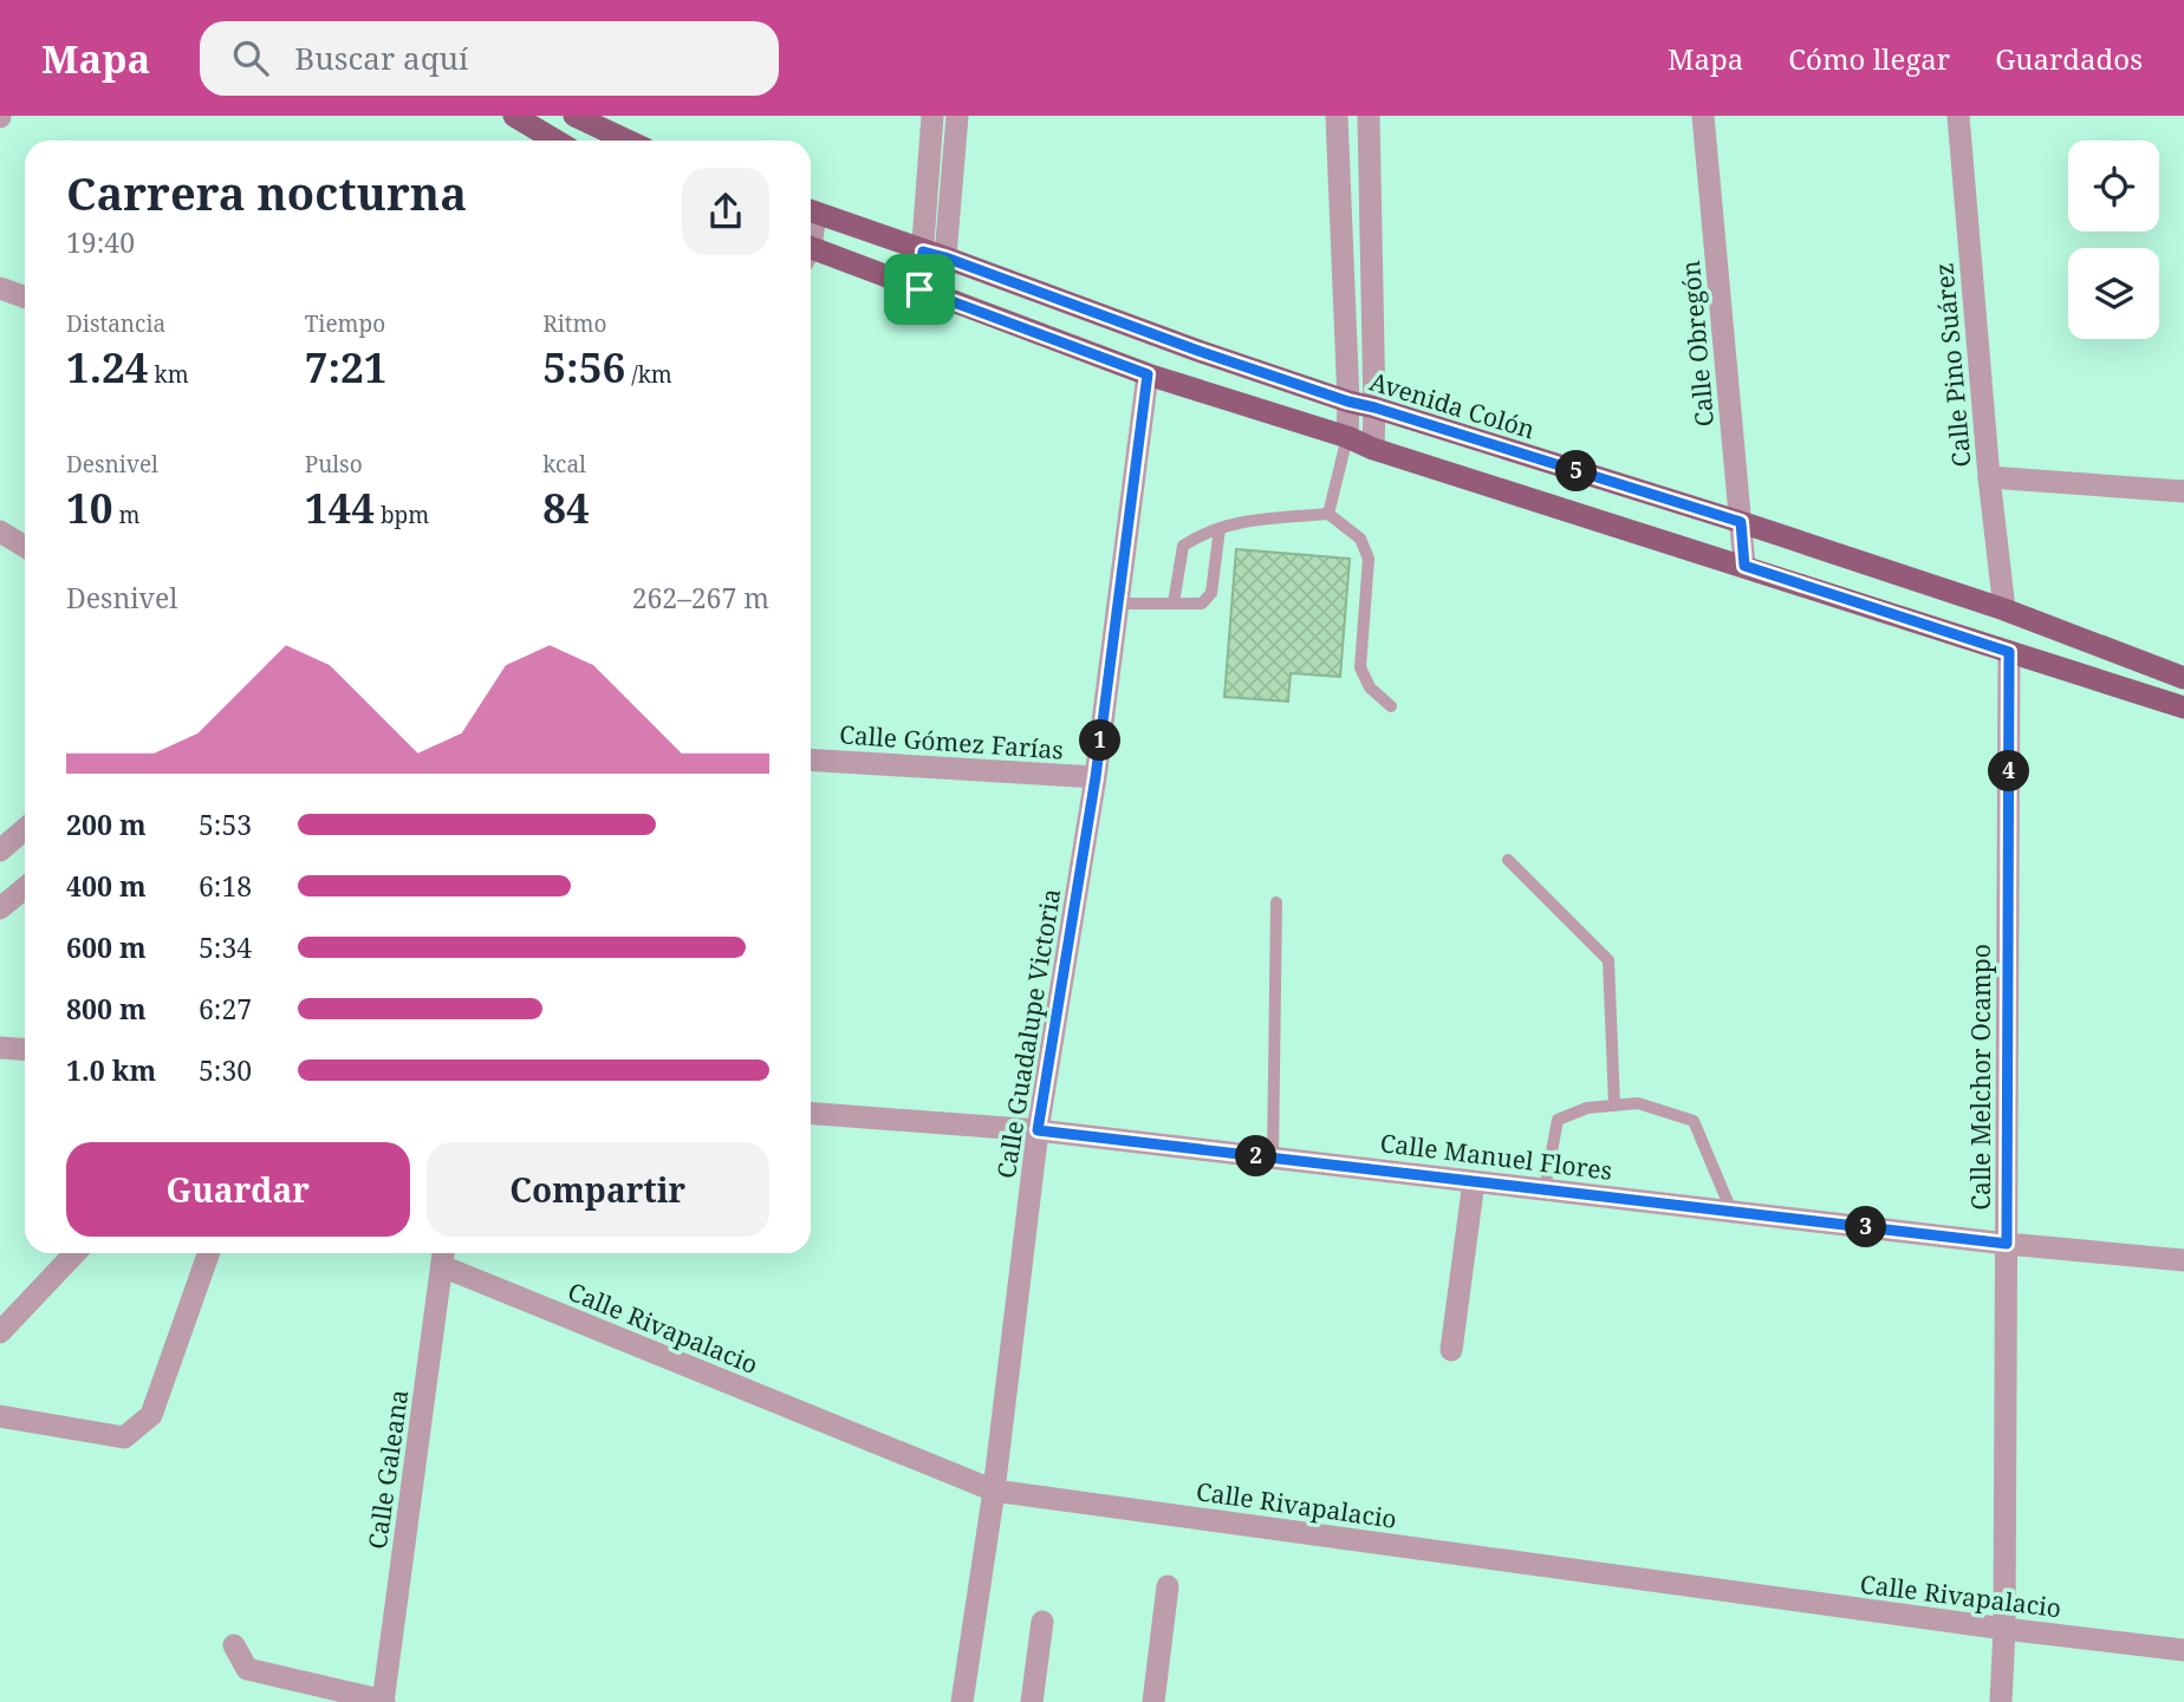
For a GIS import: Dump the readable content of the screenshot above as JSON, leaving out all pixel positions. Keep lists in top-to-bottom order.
{
  "streets": {
    "main road": ["Avenida Colón"],
    "street": [
      "Calle Obregón",
      "Calle Pino Suárez",
      "Calle Gómez Farías",
      "Calle Guadalupe Victoria",
      "Calle Melchor Ocampo",
      "Calle Manuel Flores",
      "Calle Rivapalacio",
      "Calle Galeana"
    ]
  },
  "crossings": [
    ["Calle Obregón", "Avenida Colón"],
    ["Calle Pino Suárez", "Avenida Colón"],
    ["Calle Gómez Farías", "Calle Guadalupe Victoria"],
    ["Calle Guadalupe Victoria", "Calle Manuel Flores"],
    ["Calle Guadalupe Victoria", "Calle Rivapalacio"],
    ["Calle Melchor Ocampo", "Calle Manuel Flores"],
    ["Calle Melchor Ocampo", "Calle Rivapalacio"],
    ["Calle Rivapalacio", "Calle Galeana"]
  ],
  "page": {
    "header": "Mapa",
    "search": "Buscar aquí",
    "nav": ["Mapa", "Cómo llegar", "Guardados"],
    "heading": ["Carrera nocturna", "19:40"],
    "stats": [
      ["Distancia", "1.24 km"],
      ["Tiempo", "7:21"],
      ["Ritmo", "5:56 /km"],
      ["Desnivel", "10 m"],
      ["Pulso", "144 bpm"],
      ["kcal", "84"]
    ],
    "pins": [
      "5",
      "1",
      "4",
      "2",
      "3"
    ],
    "chart": ["Desnivel", "262–267 m"],
    "list": [
      {
        "name": "200 m",
        "note": "5:53"
      },
      {
        "name": "400 m",
        "note": "6:18"
      },
      {
        "name": "600 m",
        "note": "5:34"
      },
      {
        "name": "800 m",
        "note": "6:27"
      },
      {
        "name": "1.0 km",
        "note": "5:30"
      }
    ],
    "buttons": ["Guardar", "Compartir"]
  }
}
